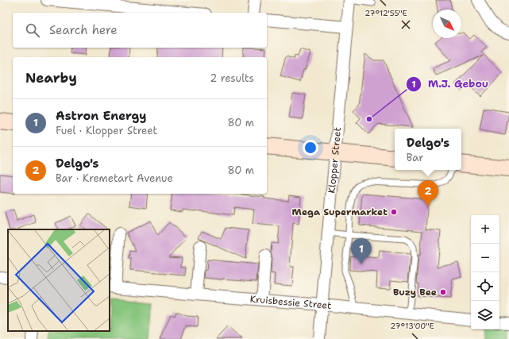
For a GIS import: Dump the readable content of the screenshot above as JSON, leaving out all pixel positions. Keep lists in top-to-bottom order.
{
  "streets": {
    "street": ["Klopper Street", "Kruisbessie Street"]
  },
  "crossings": [
    ["Klopper Street", "Kruisbessie Street"]
  ],
  "places": ["M.J. Gebou", "Mega Supermarket", "Buzy Bee"],
  "north": "bottom right",
  "page": {
    "search": "Search here",
    "heading": ["Nearby", "2 results"],
    "list": [
      {
        "mark": "1",
        "name": "Astron Energy",
        "note": "Fuel · Klopper Street",
        "value": "80 m"
      },
      {
        "mark": "2",
        "name": "Delgo's",
        "note": "Bar · Kremetart Avenue",
        "value": "80 m"
      }
    ],
    "popup": ["Delgo's", "Bar"],
    "pins": ["2", "1"],
    "map_buttons": ["+", "−"]
  },
  "coordinates": ["27°12'55\"E", "27°13'00\"E"]
}
